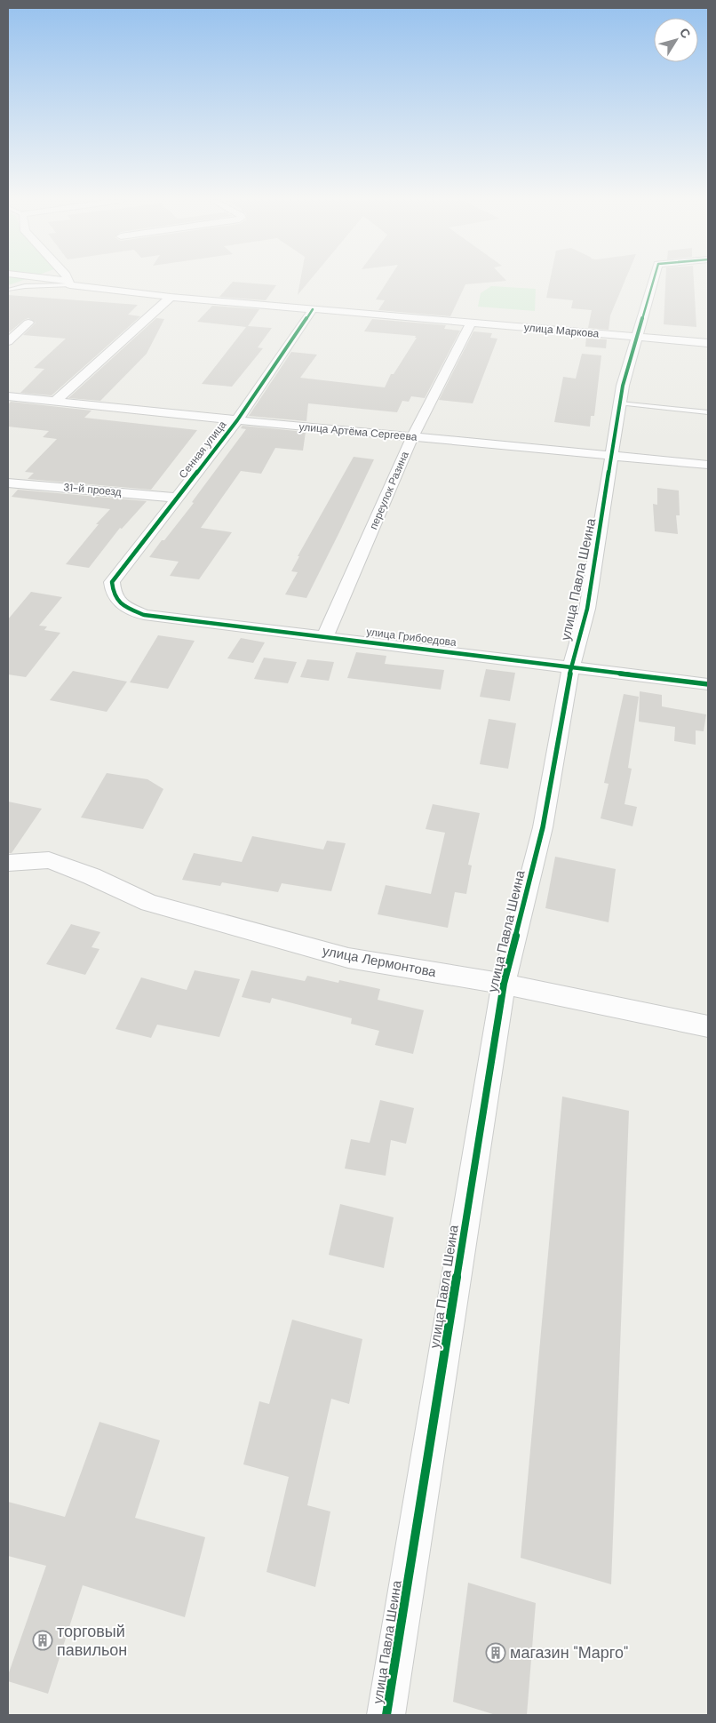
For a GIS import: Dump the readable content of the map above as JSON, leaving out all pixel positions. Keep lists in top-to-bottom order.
{
  "streets": {
    "street": [
      "улица Маркова",
      "улица Артёма Сергеева",
      "Сенная улица",
      "31-й проезд",
      "переулок Разина",
      "улица Павла Шеина",
      "улица Грибоедова",
      "улица Лермонтова"
    ]
  },
  "crossings": [
    ["улица Маркова", "Сенная улица"],
    ["улица Маркова", "переулок Разина"],
    ["улица Маркова", "улица Павла Шеина"],
    ["улица Артёма Сергеева", "Сенная улица"],
    ["улица Артёма Сергеева", "переулок Разина"],
    ["улица Артёма Сергеева", "улица Павла Шеина"],
    ["Сенная улица", "31-й проезд"],
    ["Сенная улица", "улица Грибоедова"],
    ["переулок Разина", "улица Грибоедова"],
    ["улица Павла Шеина", "улица Грибоедова"],
    ["улица Павла Шеина", "улица Лермонтова"]
  ],
  "places": {
    "building": ["торговый павильон", "магазин \"Марго\""]
  },
  "north": "top right"
}
